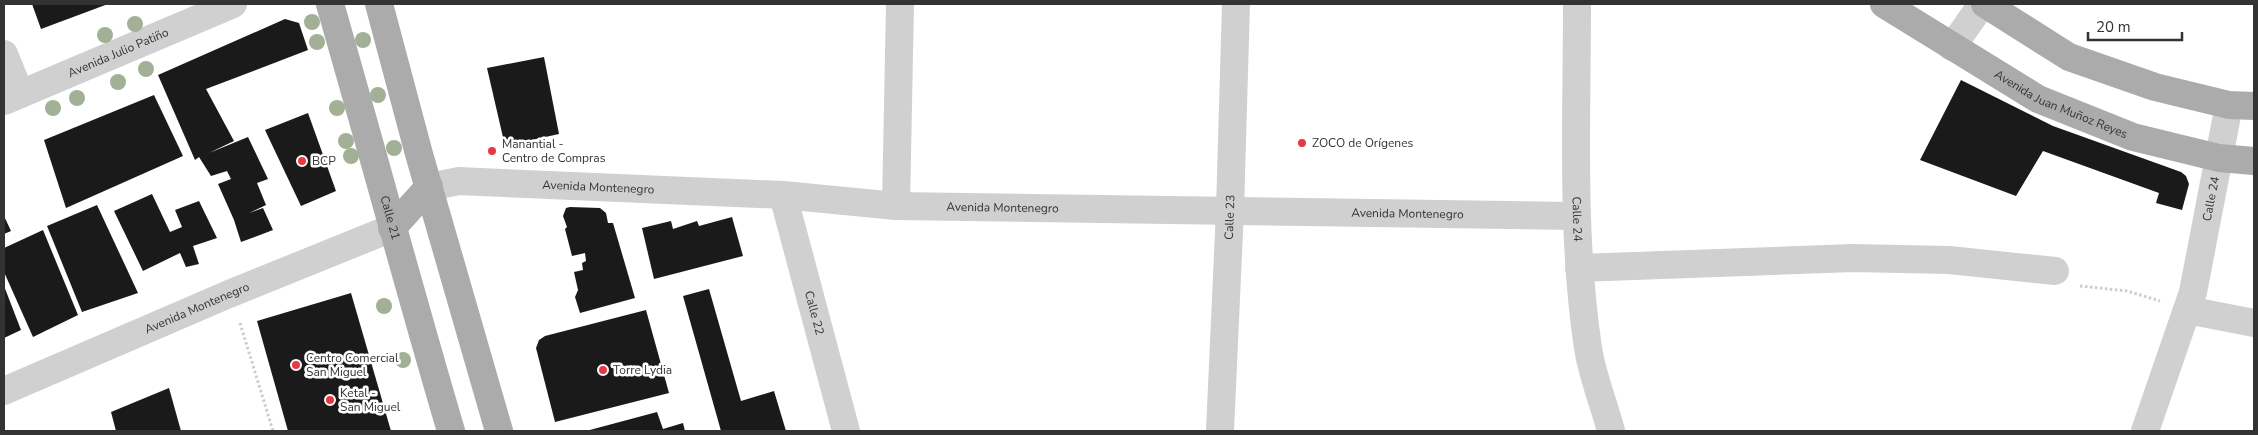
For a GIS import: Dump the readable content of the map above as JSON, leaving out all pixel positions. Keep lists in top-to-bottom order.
{
  "streets": {
    "main road": ["Avenida Juan Muñoz Reyes", "Calle 21"],
    "street": [
      "Avenida Julio Patiño",
      "Avenida Montenegro",
      "Calle 24",
      "Calle 23",
      "Calle 22"
    ]
  },
  "crossings": [
    ["Avenida Juan Muñoz Reyes", "Calle 24"],
    ["Avenida Montenegro", "Calle 24"],
    ["Avenida Montenegro", "Calle 21"],
    ["Avenida Montenegro", "Calle 23"],
    ["Avenida Montenegro", "Calle 22"]
  ],
  "places": [
    "ZOCO de Orígenes",
    "Manantial - Centro de Compras",
    "BCP",
    "Centro Comercial San Miguel",
    "Torre Lydia",
    "Ketal - San Miguel"
  ],
  "scale_bar": "20 m"
}
